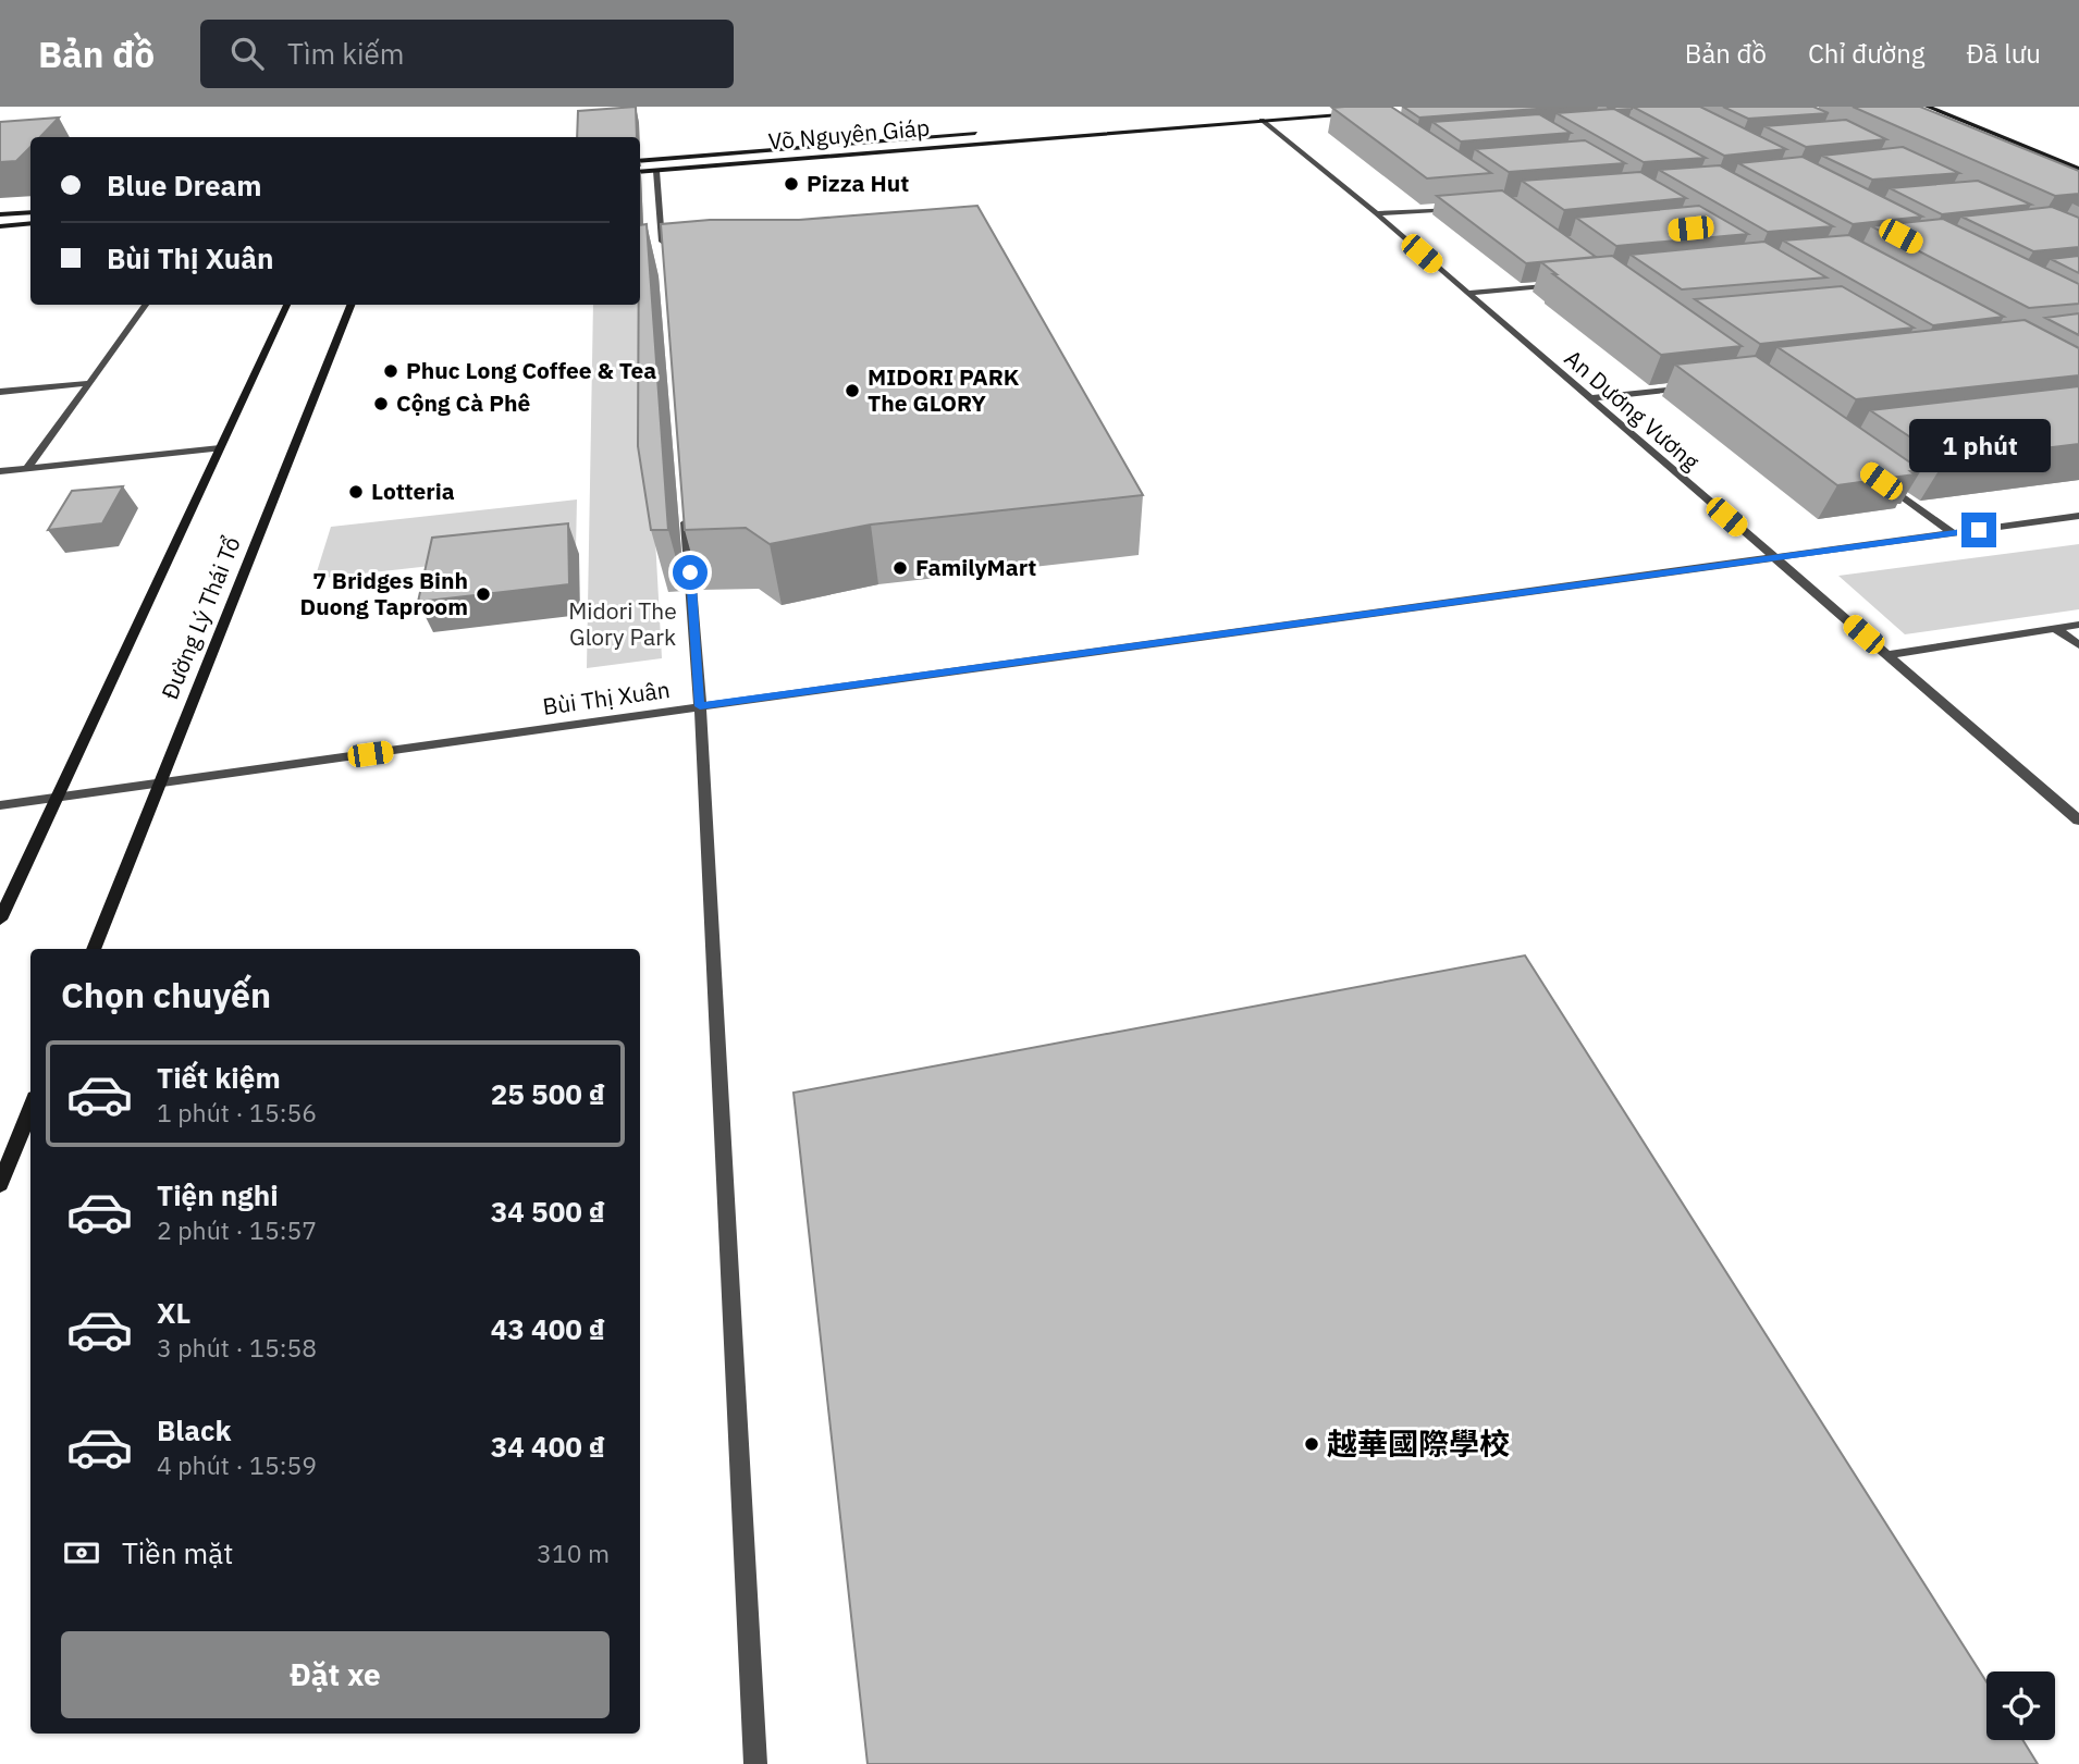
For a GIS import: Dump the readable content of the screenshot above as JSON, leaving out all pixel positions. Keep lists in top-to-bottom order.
{
  "streets": {
    "street": [
      "Võ Nguyên Giáp",
      "An Dương Vương",
      "Đường Lý Thái Tổ",
      "Bùi Thị Xuân"
    ]
  },
  "crossings": [
    ["Võ Nguyên Giáp", "An Dương Vương"],
    ["An Dương Vương", "Bùi Thị Xuân"],
    ["Đường Lý Thái Tổ", "Bùi Thị Xuân"]
  ],
  "parks": ["Midori The Glory Park"],
  "places": [
    "Pizza Hut",
    "Phuc Long Coffee & Tea",
    "MIDORI PARK The GLORY",
    "Cộng Cà Phê",
    "Lotteria",
    "FamilyMart",
    "7 Bridges Binh Duong Taproom",
    "越華國際學校"
  ],
  "page": {
    "header": "Bản đồ",
    "search": "Tìm kiếm",
    "nav": ["Bản đồ", "Chỉ đường", "Đã lưu"],
    "banner": ["Blue Dream", "Bùi Thị Xuân"],
    "bubble": "1 phút",
    "heading": "Chọn chuyến",
    "list": [
      {
        "name": "Tiết kiệm",
        "note": "1 phút · 15:56",
        "value": "25 500 ₫"
      },
      {
        "name": "Tiện nghi",
        "note": "2 phút · 15:57",
        "value": "34 500 ₫"
      },
      {
        "name": "XL",
        "note": "3 phút · 15:58",
        "value": "43 400 ₫"
      },
      {
        "name": "Black",
        "note": "4 phút · 15:59",
        "value": "34 400 ₫"
      }
    ],
    "pay": ["Tiền mặt", "310 m"],
    "buttons": "Đặt xe"
  }
}
